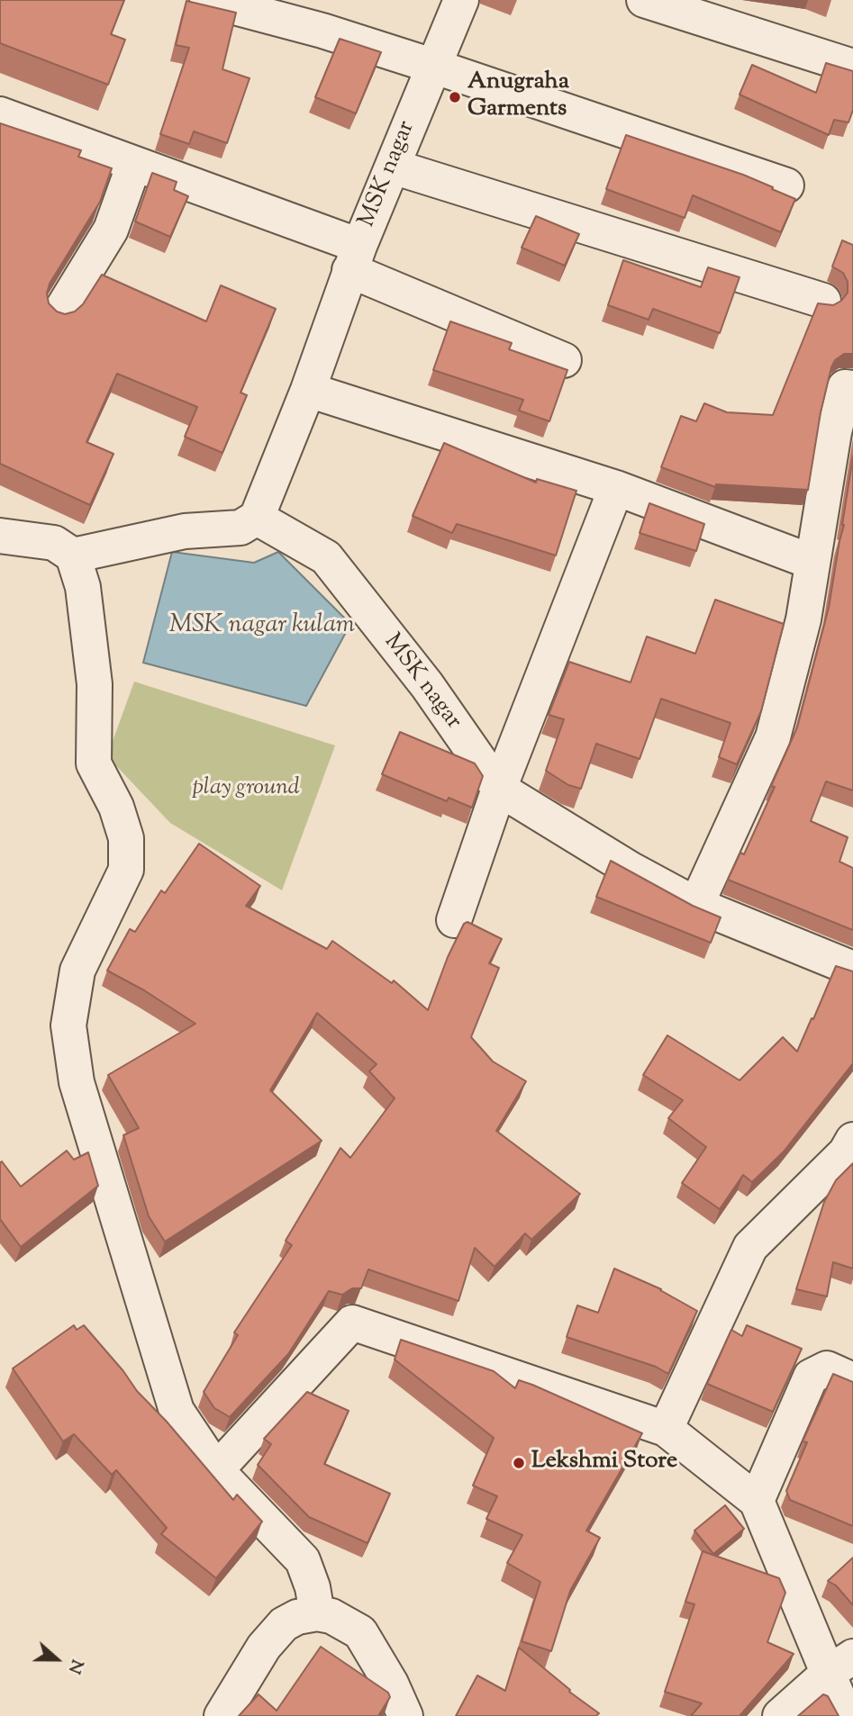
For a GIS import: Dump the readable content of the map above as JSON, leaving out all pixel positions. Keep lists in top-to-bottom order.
{
  "streets": {
    "street": ["MSK nagar"]
  },
  "water": ["MSK nagar kulam"],
  "parks": ["play ground"],
  "places": ["Anugraha Garments", "Lekshmi Store"],
  "north": "right"
}
